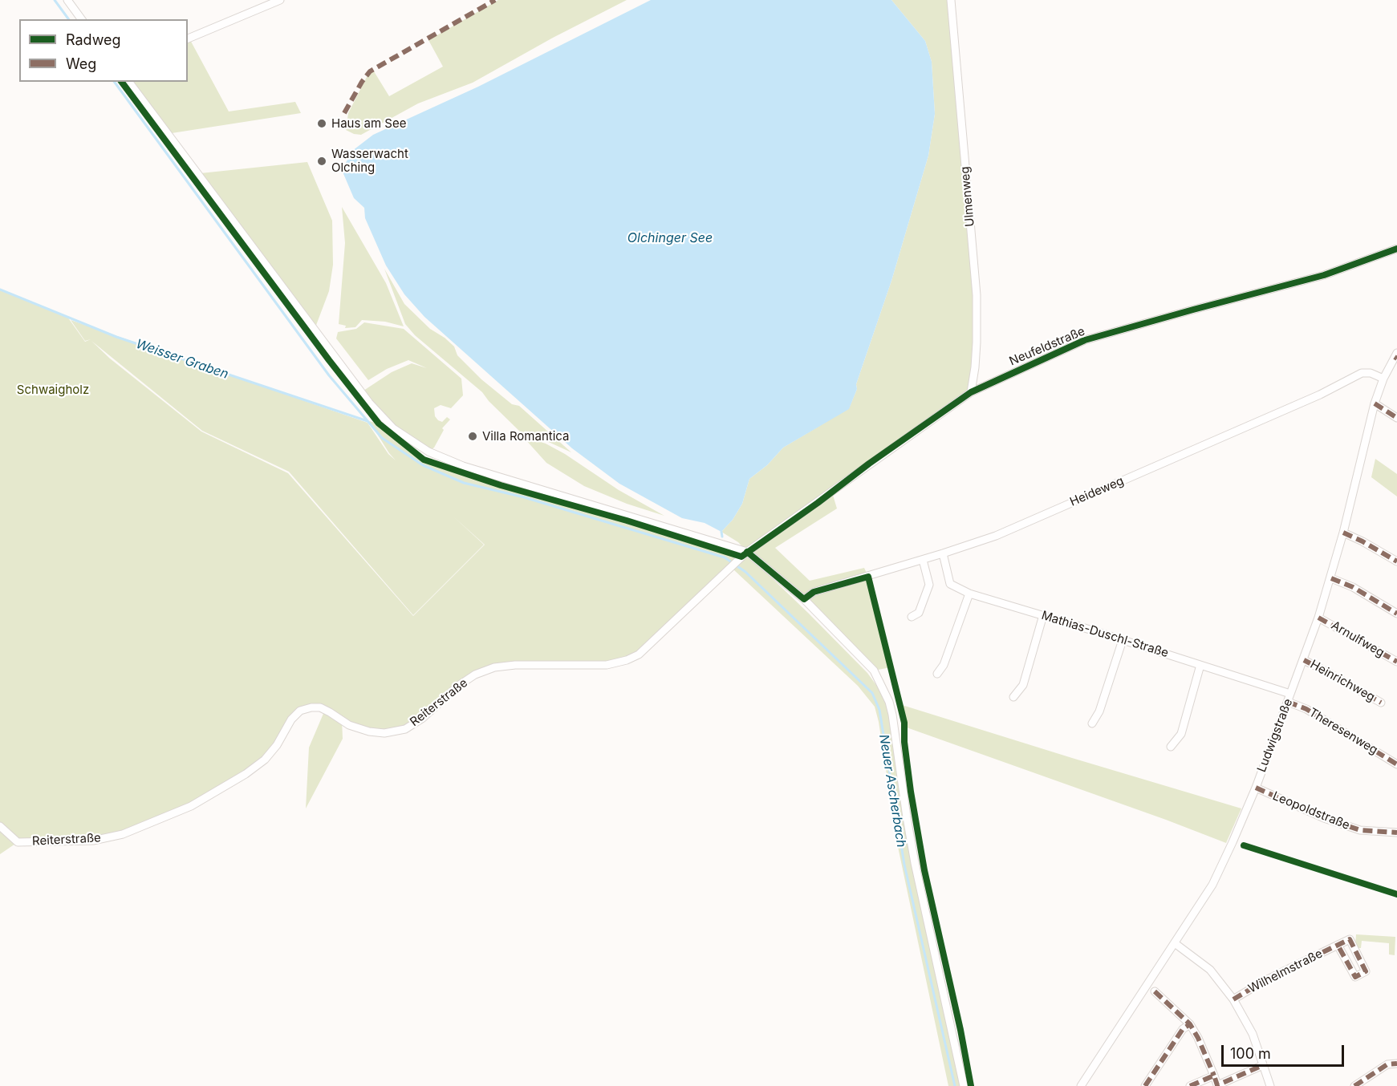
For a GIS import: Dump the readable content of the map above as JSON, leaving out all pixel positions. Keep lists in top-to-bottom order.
{
  "streets": {
    "street": [
      "Ulmenweg",
      "Neufeldstraße",
      "Heideweg",
      "Mathias-Duschl-Straße",
      "Arnulfweg",
      "Heinrichweg",
      "Reiterstraße",
      "Theresenweg",
      "Ludwigstraße",
      "Leopoldstraße",
      "Wilhelmstraße"
    ]
  },
  "crossings": [
    ["Ulmenweg", "Neufeldstraße"],
    ["Neufeldstraße", "Reiterstraße"],
    ["Heideweg", "Mathias-Duschl-Straße"],
    ["Heideweg", "Ludwigstraße"],
    ["Mathias-Duschl-Straße", "Theresenweg"],
    ["Mathias-Duschl-Straße", "Ludwigstraße"],
    ["Arnulfweg", "Ludwigstraße"],
    ["Heinrichweg", "Ludwigstraße"],
    ["Theresenweg", "Ludwigstraße"],
    ["Ludwigstraße", "Leopoldstraße"]
  ],
  "water": ["Olchinger See", "Weisser Graben", "Neuer Ascherbach"],
  "parks": ["Schwaigholz"],
  "places": ["Haus am See", "Wasserwacht Olching", "Villa Romantica"],
  "legend": ["Radweg", "Weg"],
  "scale_bar": "100 m"
}
